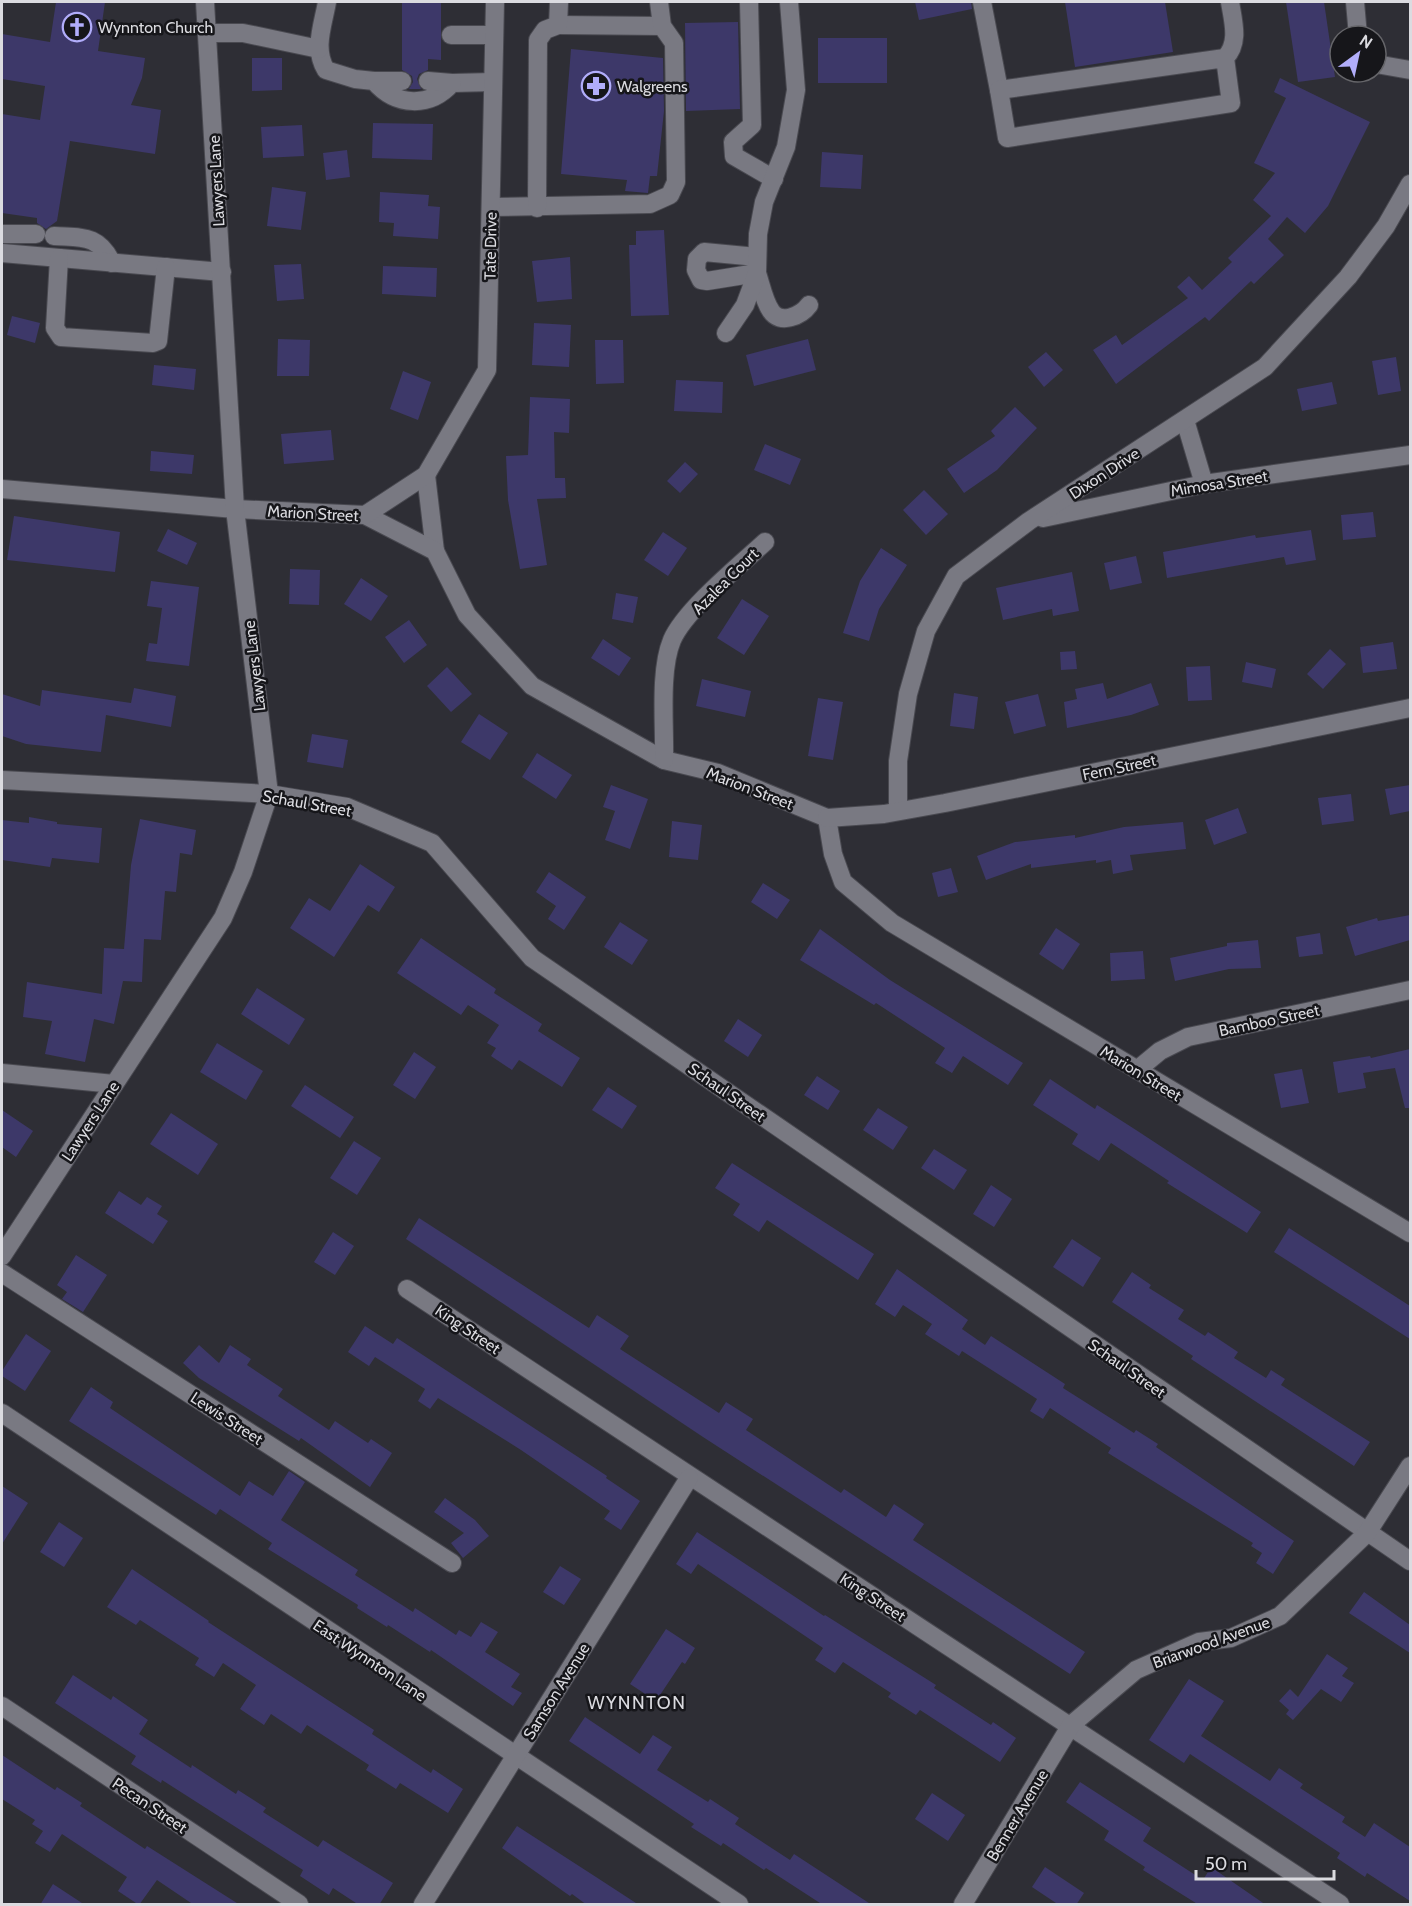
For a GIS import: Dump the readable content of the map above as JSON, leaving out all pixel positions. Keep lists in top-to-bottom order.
{
  "streets": {
    "street": [
      "Lawyers Lane",
      "Tate Drive",
      "Dixon Drive",
      "Mimosa Street",
      "Marion Street",
      "Azalea Court",
      "Fern Street",
      "Schaul Street",
      "Bamboo Street",
      "King Street",
      "Lewis Street",
      "Briarwood Avenue",
      "East Wynnton Lane",
      "Samson Avenue",
      "Pecan Street",
      "Benner Avenue"
    ]
  },
  "crossings": [
    ["Lawyers Lane", "Marion Street"],
    ["Lawyers Lane", "Schaul Street"],
    ["Tate Drive", "Marion Street"],
    ["Dixon Drive", "Mimosa Street"],
    ["Dixon Drive", "Fern Street"],
    ["Marion Street", "Azalea Court"],
    ["Marion Street", "Fern Street"],
    ["Marion Street", "Bamboo Street"],
    ["Schaul Street", "Briarwood Avenue"],
    ["King Street", "Briarwood Avenue"],
    ["King Street", "Samson Avenue"],
    ["King Street", "Benner Avenue"],
    ["Briarwood Avenue", "Benner Avenue"],
    ["East Wynnton Lane", "Samson Avenue"]
  ],
  "districts": ["WYNNTON"],
  "places": {
    "church": ["Wynnton Church"],
    "pharmacy": ["Walgreens"]
  },
  "scale_bar": "50 m",
  "north": "top right"
}
